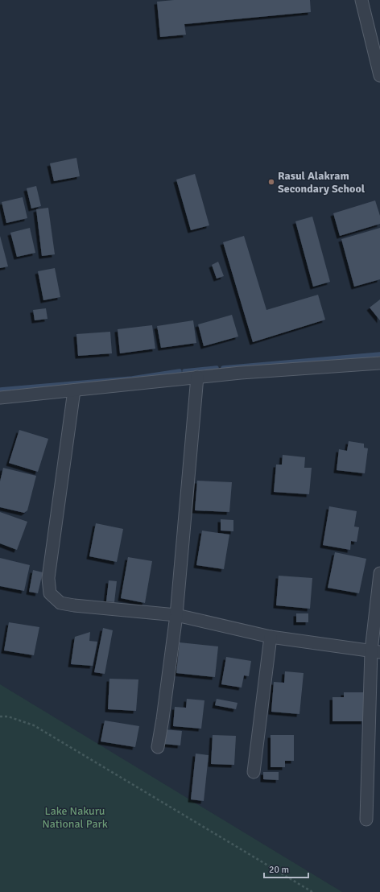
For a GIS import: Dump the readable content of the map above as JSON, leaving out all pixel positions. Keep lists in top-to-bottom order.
{
  "parks": ["Lake Nakuru National Park"],
  "places": ["Rasul Alakram Secondary School"],
  "scale_bar": "20 m"
}
